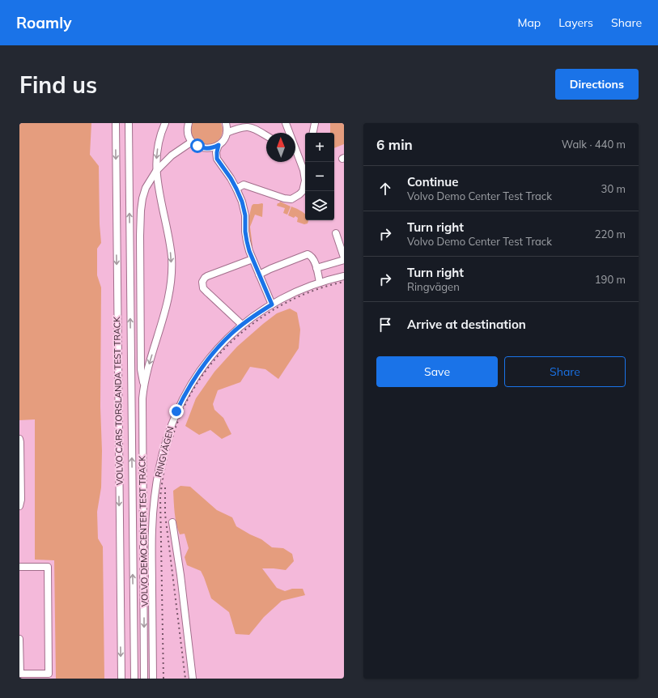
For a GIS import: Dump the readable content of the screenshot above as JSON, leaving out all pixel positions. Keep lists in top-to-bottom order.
{
  "streets": {
    "street": ["VOLVO CARS TORSLANDA TEST TRACK", "RINGVÄGEN", "VOLVO DEMO CENTER TEST TRACK"]
  },
  "north": "top",
  "page": {
    "header": "Roamly",
    "nav": ["Map", "Layers", "Share"],
    "buttons": [
      "Directions",
      ["Save", "Share"]
    ],
    "title": "Find us",
    "heading": ["6 min", "Walk · 440 m"],
    "map_buttons": ["+", "−"],
    "list": [
      ["Continue", "Volvo Demo Center Test Track", "30 m"],
      ["Turn right", "Volvo Demo Center Test Track", "220 m"],
      ["Turn right", "Ringvägen", "190 m"],
      "Arrive at destination"
    ]
  }
}
